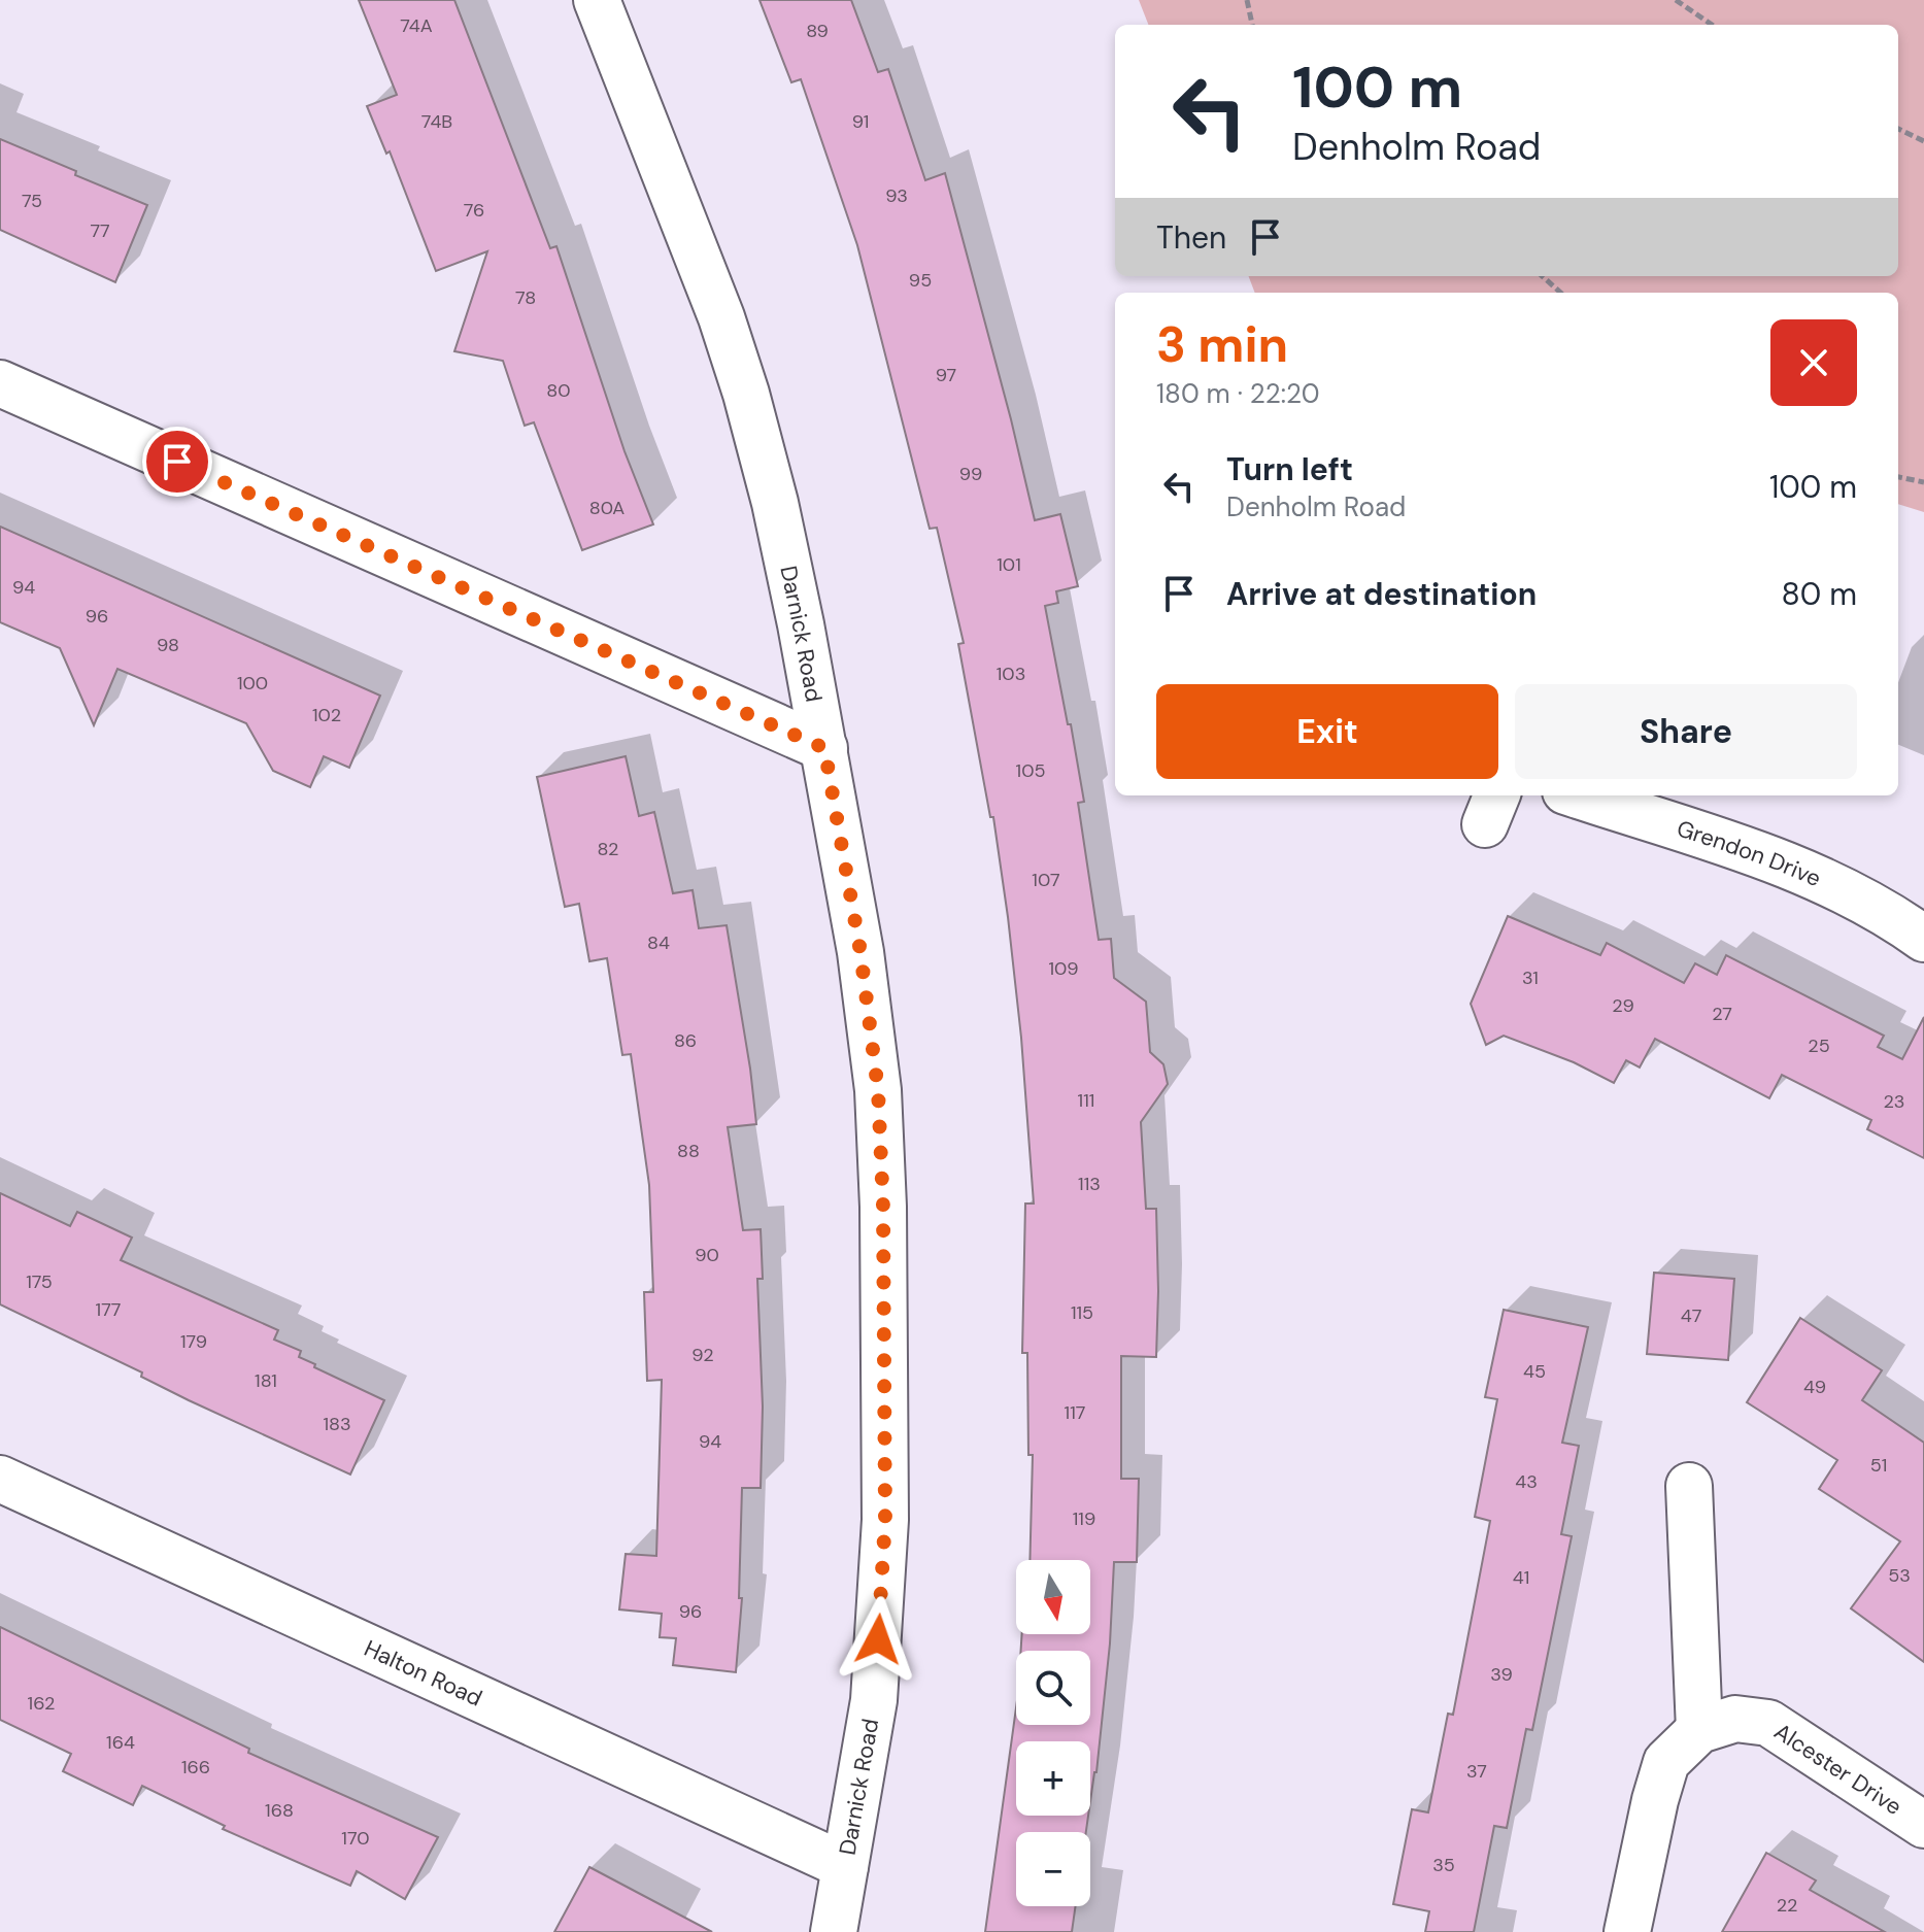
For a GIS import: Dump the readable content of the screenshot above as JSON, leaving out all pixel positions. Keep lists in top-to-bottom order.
{
  "streets": {
    "street": [
      "Darnick Road",
      "Grendon Drive",
      "Halton Road",
      "Alcester Drive"
    ]
  },
  "crossings": [
    ["Darnick Road", "Halton Road"]
  ],
  "house_numbers": [
    "74A",
    "89",
    "74B",
    "91",
    "93",
    "75",
    "76",
    "77",
    "95",
    "78",
    "97",
    "80",
    "99",
    "80A",
    "101",
    "94",
    "96",
    "98",
    "103",
    "100",
    "102",
    "105",
    "82",
    "107",
    "84",
    "109",
    "31",
    "29",
    "27",
    "86",
    "25",
    "111",
    "23",
    "88",
    "113",
    "90",
    "175",
    "177",
    "115",
    "47",
    "179",
    "92",
    "45",
    "181",
    "49",
    "117",
    "183",
    "94",
    "51",
    "43",
    "119",
    "53",
    "41",
    "96",
    "39",
    "162",
    "164",
    "166",
    "37",
    "168",
    "170",
    "35",
    "22"
  ],
  "north": "bottom",
  "page": {
    "turn": ["100 m", "Denholm Road"],
    "then": "Then",
    "heading": ["3 min", "180 m · 22:20"],
    "list": [
      {
        "name": "Turn left",
        "note": "Denholm Road",
        "value": "100 m"
      },
      {
        "name": "Arrive at destination",
        "value": "80 m"
      }
    ],
    "buttons": ["Exit", "Share"],
    "map_buttons": ["+", "−"]
  }
}
